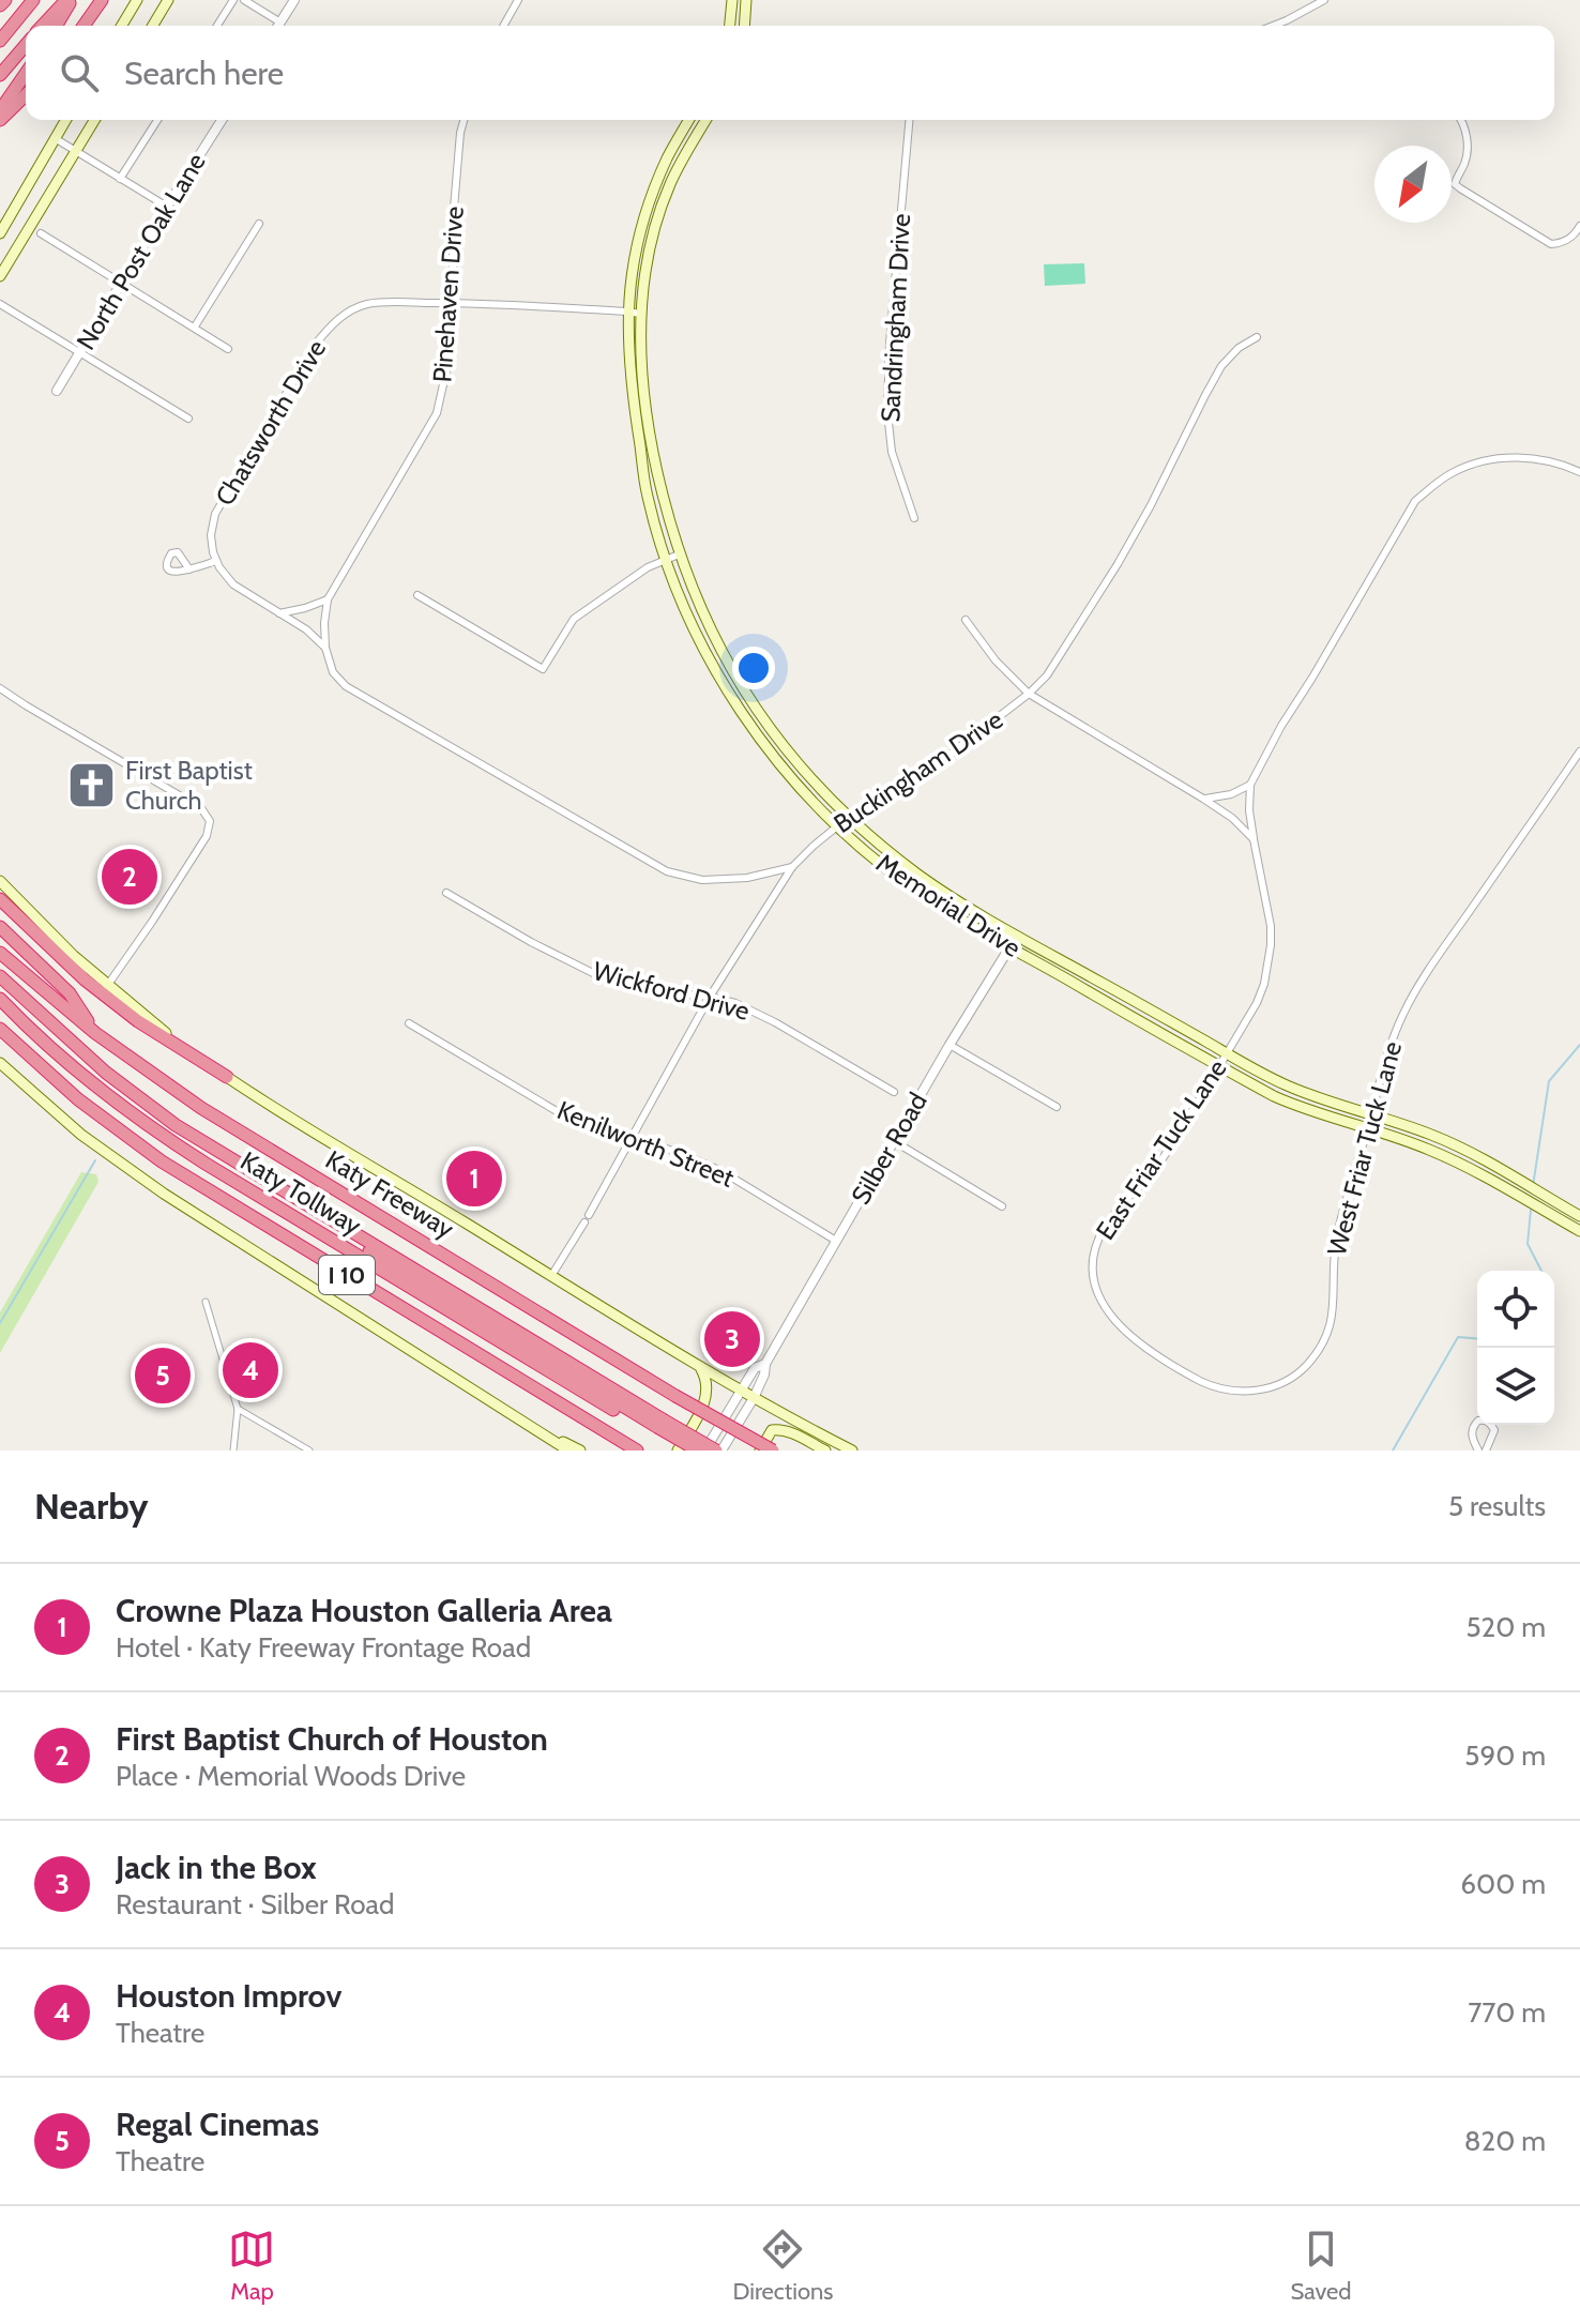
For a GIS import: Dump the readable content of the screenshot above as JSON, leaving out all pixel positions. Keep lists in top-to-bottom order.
{
  "streets": {
    "highway": ["Katy Tollway", "Katy Freeway", "I 10"],
    "main road": ["Memorial Drive"],
    "street": [
      "North Post Oak Lane",
      "Pinehaven Drive",
      "Sandringham Drive",
      "Chatsworth Drive",
      "Buckingham Drive",
      "Wickford Drive",
      "Kenilworth Street",
      "Silber Road",
      "West Friar Tuck Lane",
      "East Friar Tuck Lane"
    ]
  },
  "crossings": [
    ["Pinehaven Drive", "Chatsworth Drive"],
    ["Chatsworth Drive", "Memorial Drive"],
    ["Buckingham Drive", "Memorial Drive"],
    ["Buckingham Drive", "Wickford Drive"],
    ["Buckingham Drive", "Kenilworth Street"],
    ["Memorial Drive", "Silber Road"],
    ["Memorial Drive", "West Friar Tuck Lane"],
    ["Memorial Drive", "East Friar Tuck Lane"],
    ["Kenilworth Street", "Silber Road"],
    ["West Friar Tuck Lane", "East Friar Tuck Lane"]
  ],
  "places": {
    "church": ["First Baptist Church"]
  },
  "north": "bottom left",
  "page": {
    "search": "Search here",
    "pins": [
      "2",
      "1",
      "3",
      "4",
      "5"
    ],
    "heading": ["Nearby", "5 results"],
    "list": [
      {
        "mark": "1",
        "name": "Crowne Plaza Houston Galleria Area",
        "note": "Hotel · Katy Freeway Frontage Road",
        "value": "520 m"
      },
      {
        "mark": "2",
        "name": "First Baptist Church of Houston",
        "note": "Place · Memorial Woods Drive",
        "value": "590 m"
      },
      {
        "mark": "3",
        "name": "Jack in the Box",
        "note": "Restaurant · Silber Road",
        "value": "600 m"
      },
      {
        "mark": "4",
        "name": "Houston Improv",
        "note": "Theatre",
        "value": "770 m"
      },
      {
        "mark": "5",
        "name": "Regal Cinemas",
        "note": "Theatre",
        "value": "820 m"
      }
    ],
    "nav": ["Map", "Directions", "Saved"]
  }
}
